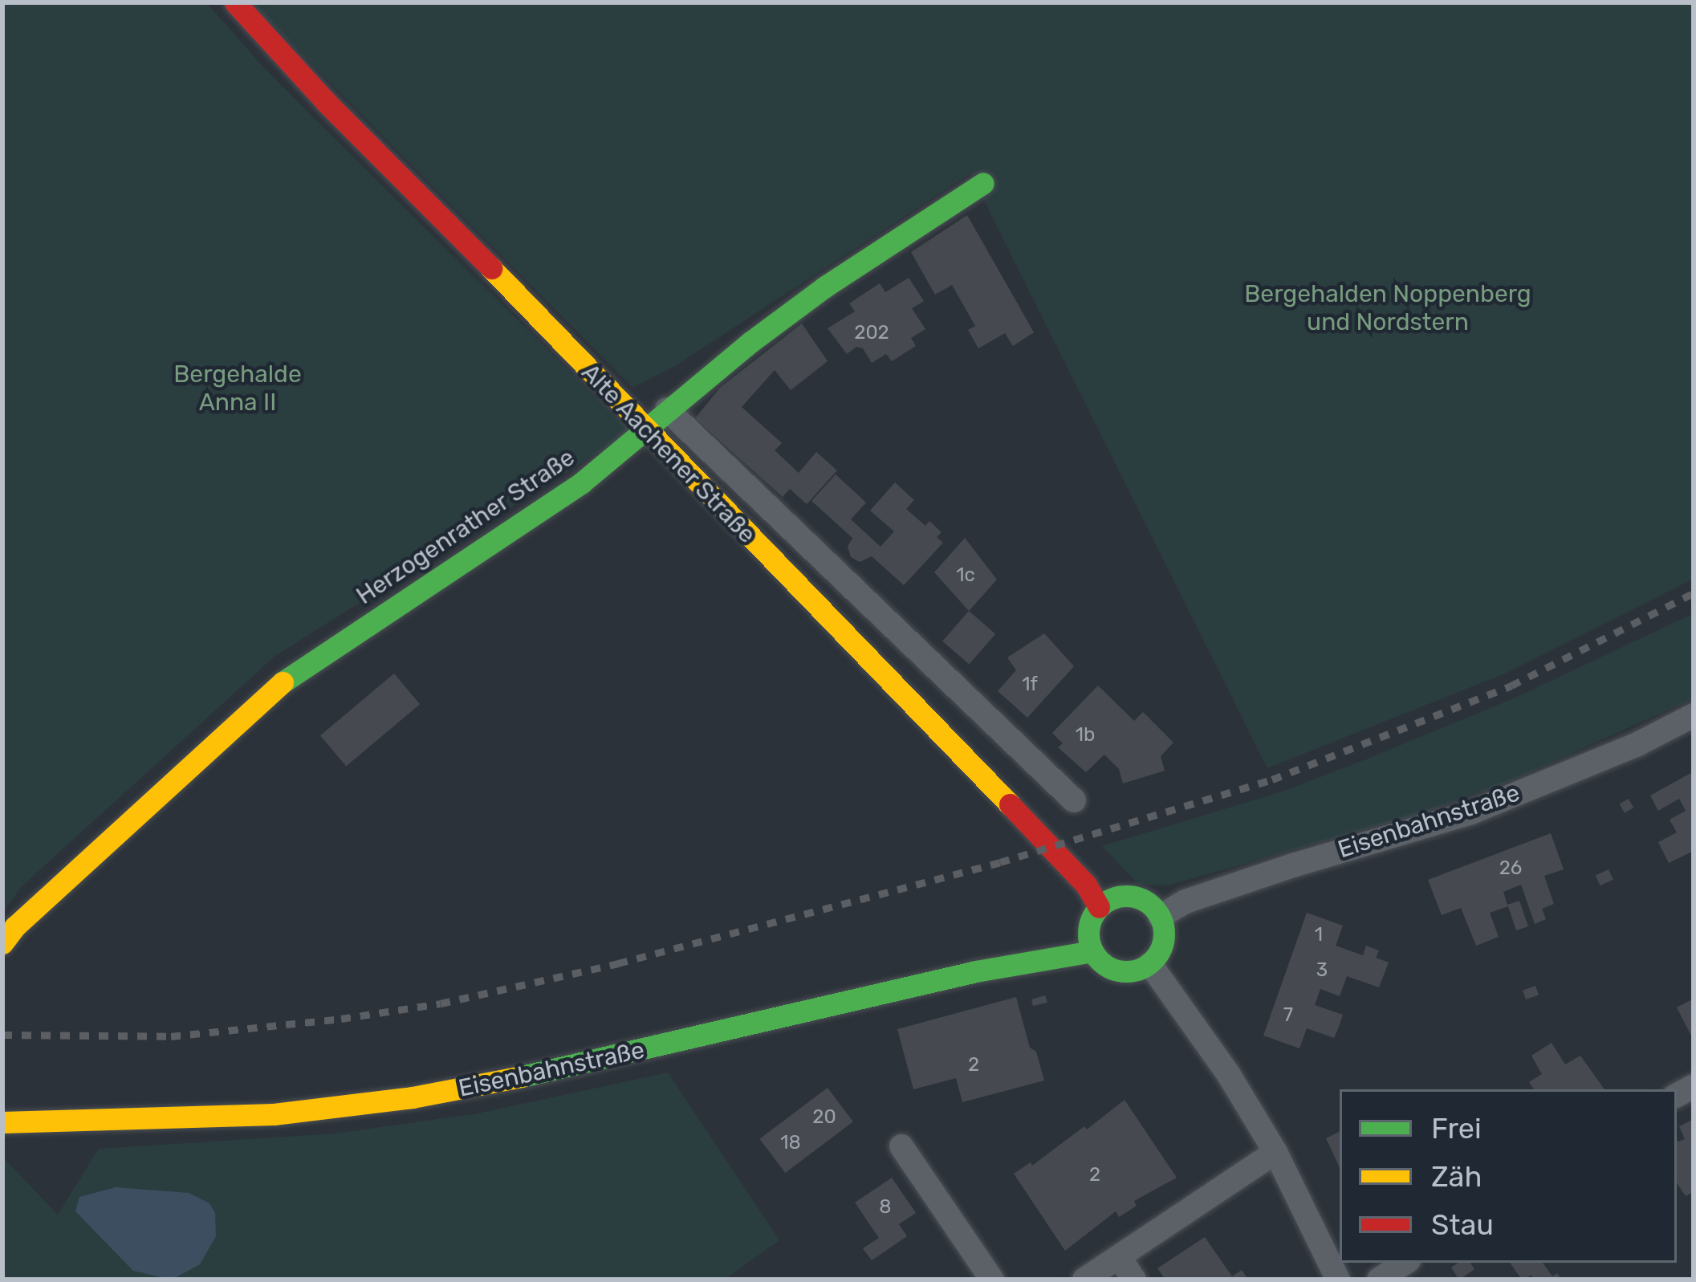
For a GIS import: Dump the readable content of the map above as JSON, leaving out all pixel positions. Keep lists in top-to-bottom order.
{
  "streets": {
    "street": ["Alte Aachener Straße", "Herzogenrather Straße", "Eisenbahnstraße"]
  },
  "crossings": [
    ["Alte Aachener Straße", "Herzogenrather Straße"],
    ["Alte Aachener Straße", "Eisenbahnstraße"]
  ],
  "parks": ["Bergehalden Noppenberg und Nordstern", "Bergehalde Anna II"],
  "house_numbers": [
    "202",
    "1c",
    "1f",
    "1b",
    "26",
    "1",
    "3",
    "7",
    "2",
    "20",
    "18",
    "2",
    "8"
  ],
  "legend": ["Frei", "Zäh", "Stau"]
}
